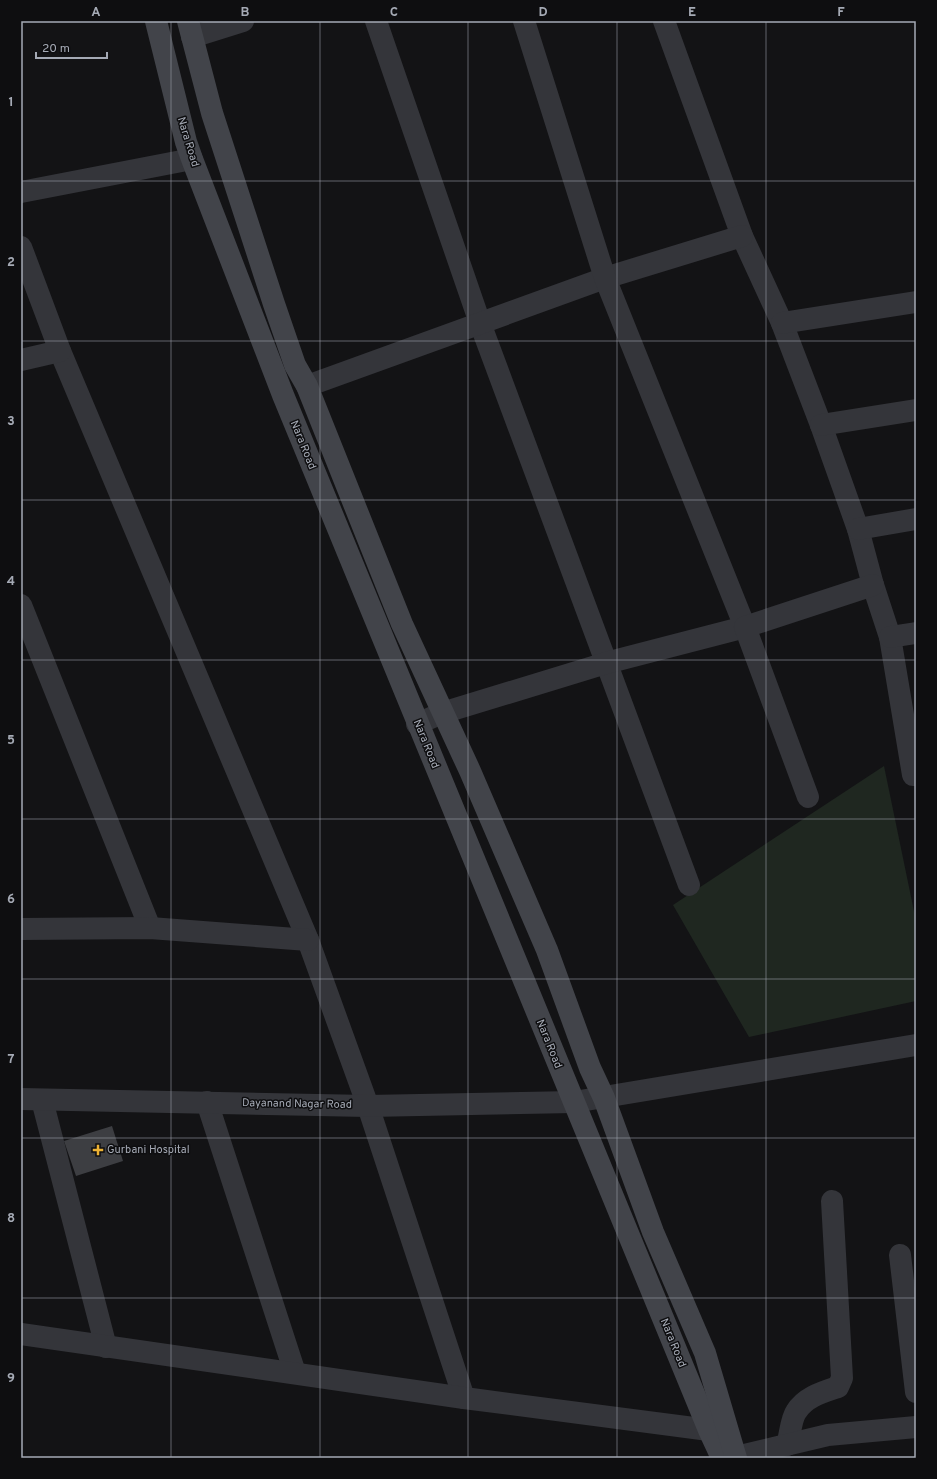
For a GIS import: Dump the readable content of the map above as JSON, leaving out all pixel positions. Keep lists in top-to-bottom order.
{
  "streets": {
    "main road": ["Nara Road"],
    "street": ["Dayanand Nagar Road"]
  },
  "crossings": [
    ["Nara Road", "Dayanand Nagar Road"]
  ],
  "places": {
    "health": ["Gurbani Hospital"]
  },
  "scale_bar": "20 m",
  "grid": {
    "columns": [
      "A",
      "B",
      "C",
      "D",
      "E",
      "F"
    ],
    "rows": [
      "1",
      "2",
      "3",
      "4",
      "5",
      "6",
      "7",
      "8",
      "9"
    ]
  }
}
